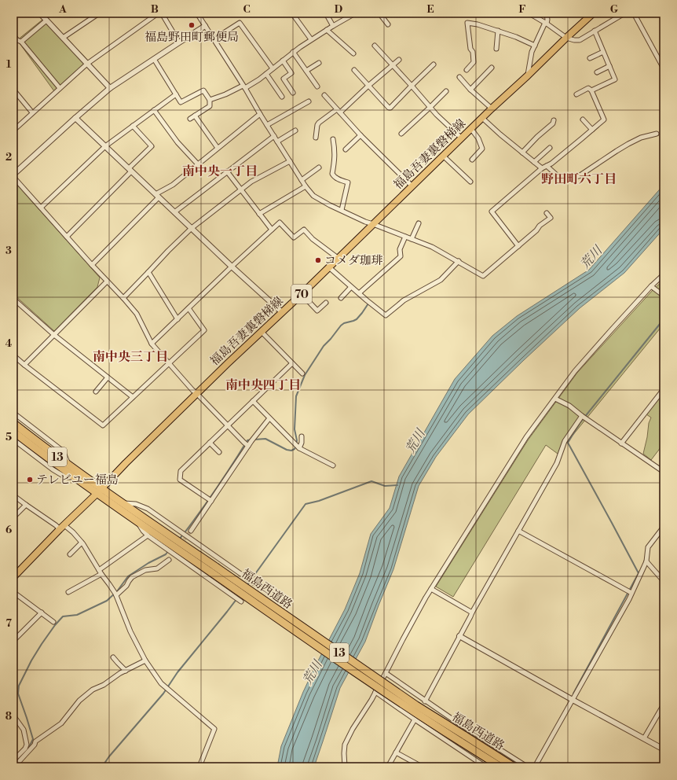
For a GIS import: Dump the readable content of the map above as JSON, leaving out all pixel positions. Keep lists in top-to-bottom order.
{
  "streets": {
    "highway": ["13", "福島西道路"],
    "main road": ["福島吾妻裏磐梯線", "70"]
  },
  "crossings": [
    ["福島吾妻裏磐梯線", "福島西道路"]
  ],
  "districts": [
    "南中央一丁目",
    "野田町六丁目",
    "南中央三丁目",
    "南中央四丁目"
  ],
  "water": ["荒川"],
  "places": ["福島野田町郵便局", "コメダ珈琲", "テレビユー福島"],
  "grid": {
    "columns": [
      "A",
      "B",
      "C",
      "D",
      "E",
      "F",
      "G"
    ],
    "rows": [
      "1",
      "2",
      "3",
      "4",
      "5",
      "6",
      "7",
      "8"
    ]
  }
}
